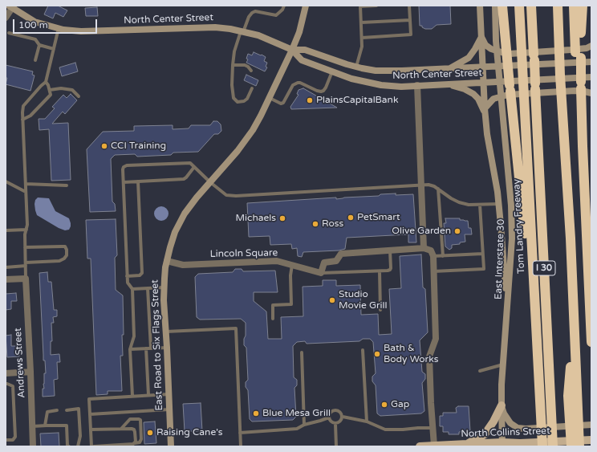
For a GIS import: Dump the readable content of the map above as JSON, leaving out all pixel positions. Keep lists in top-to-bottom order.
{
  "streets": {
    "highway": ["Tom Landry Freeway", "I 30"],
    "main road": [
      "North Center Street",
      "East Interstate 30",
      "East Road to Six Flags Street",
      "North Collins Street"
    ],
    "street": ["Lincoln Square", "Andrews Street"]
  },
  "crossings": [
    ["North Center Street", "East Road to Six Flags Street"],
    ["Lincoln Square", "East Road to Six Flags Street"],
    ["East Interstate 30", "North Collins Street"]
  ],
  "places": [
    "PlainsCapitalBank",
    "CCI Training",
    "PetSmart",
    "Michaels",
    "Ross",
    "Olive Garden",
    "Studio Movie Grill",
    "Bath & Body Works",
    "Gap",
    "Blue Mesa Grill",
    "Raising Cane's"
  ],
  "scale_bar": "100 m"
}
